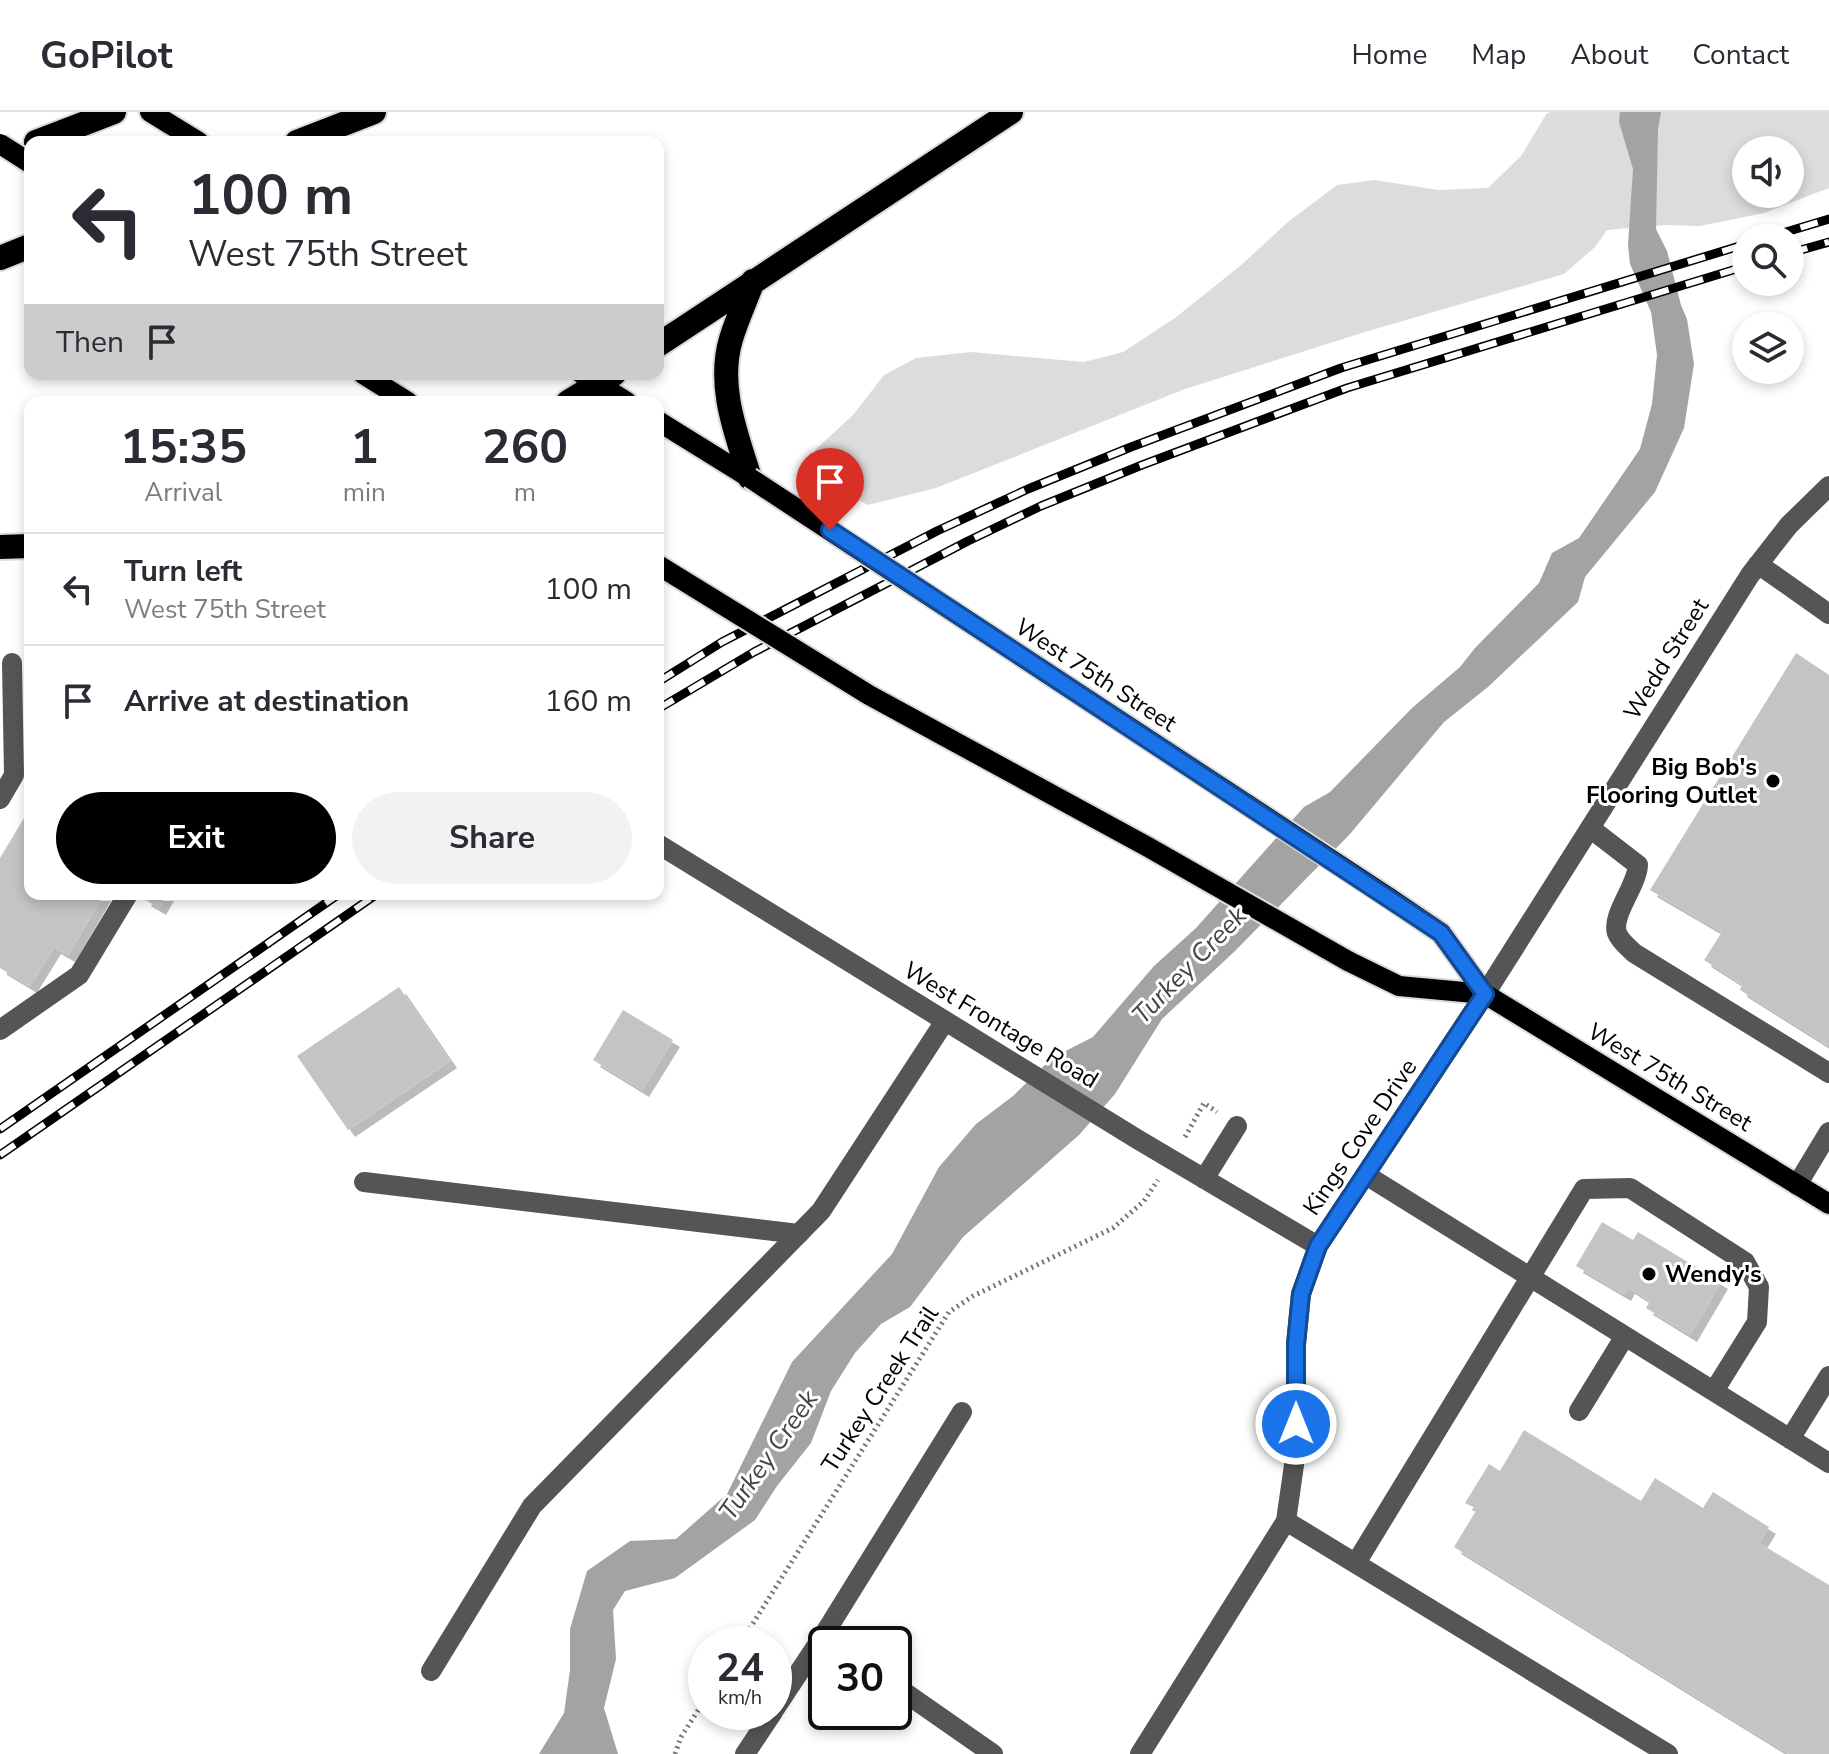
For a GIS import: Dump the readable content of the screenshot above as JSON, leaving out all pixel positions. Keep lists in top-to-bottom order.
{
  "streets": {
    "main road": ["West 75th Street"],
    "street": ["Wedd Street", "West Frontage Road", "Kings Cove Drive"],
    "path": ["Turkey Creek Trail"]
  },
  "crossings": [
    ["Wedd Street", "West 75th Street"],
    ["Wedd Street", "Kings Cove Drive"],
    ["West 75th Street", "Kings Cove Drive"],
    ["West Frontage Road", "Kings Cove Drive"],
    ["West Frontage Road", "Turkey Creek Trail"]
  ],
  "water": ["Turkey Creek"],
  "places": ["Big Bob's Flooring Outlet", "Wendy's"],
  "page": {
    "header": "GoPilot",
    "nav": [
      "Home",
      "Map",
      "About",
      "Contact"
    ],
    "turn": ["100 m", "West 75th Street"],
    "then": "Then",
    "eta": [
      "15:35",
      "Arrival",
      "1",
      "min",
      "260",
      "m"
    ],
    "list": [
      {
        "name": "Turn left",
        "note": "West 75th Street",
        "value": "100 m"
      },
      {
        "name": "Arrive at destination",
        "value": "160 m"
      }
    ],
    "buttons": ["Exit", "Share"],
    "speed": "24 km/h",
    "limit": "30"
  }
}
